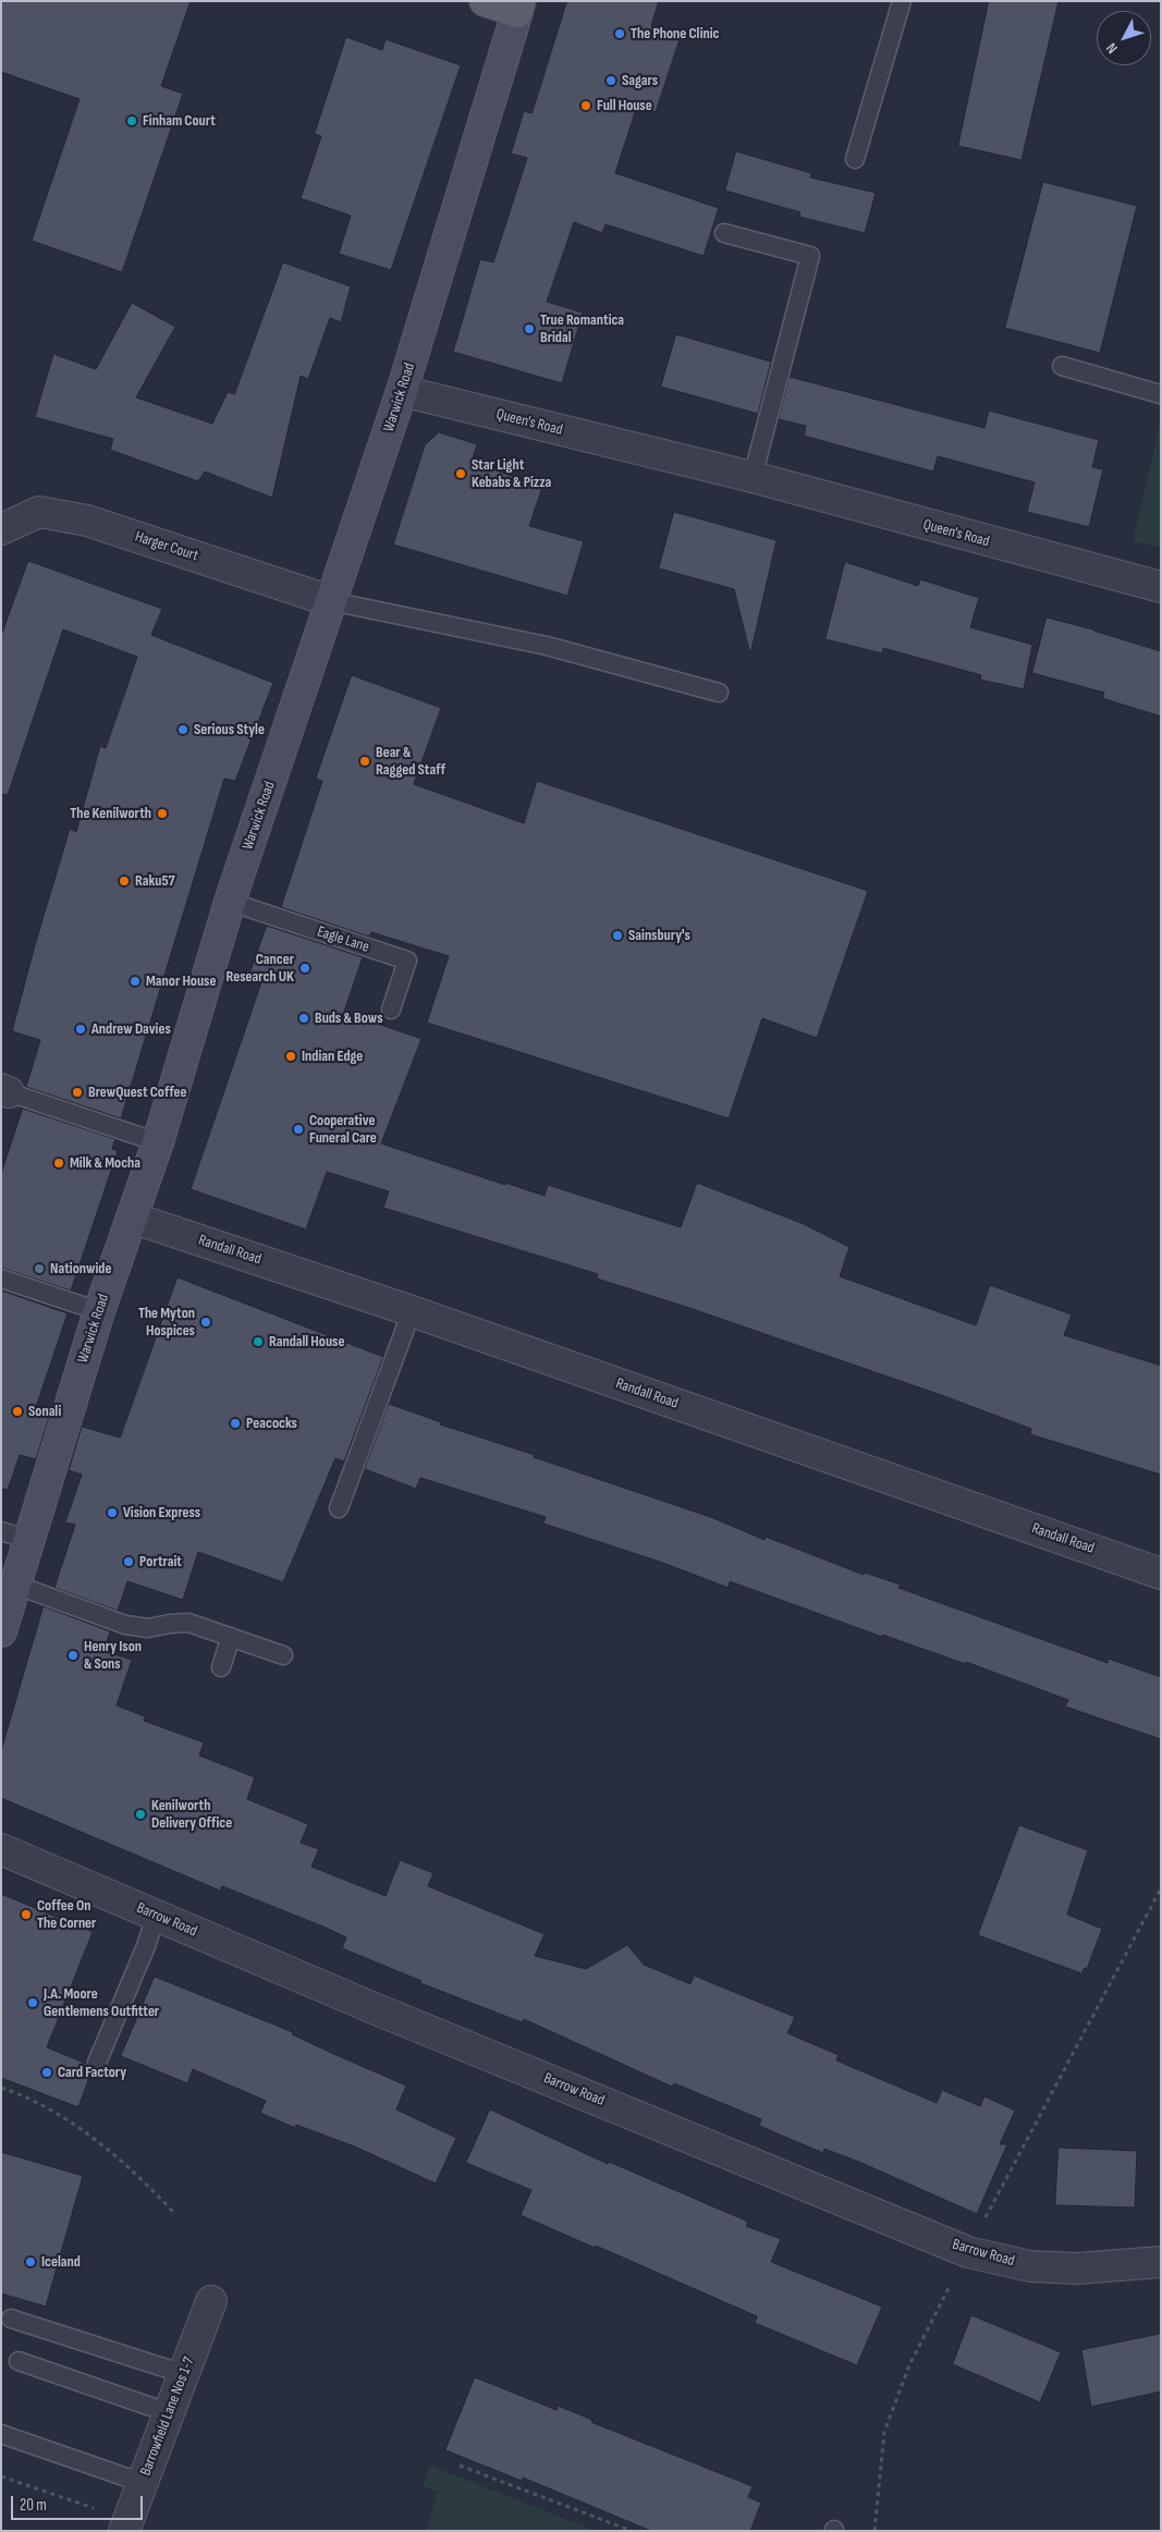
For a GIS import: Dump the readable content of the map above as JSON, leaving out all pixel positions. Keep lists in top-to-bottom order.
{
  "streets": {
    "main road": ["Warwick Road"],
    "street": [
      "Queen's Road",
      "Harger Court",
      "Randall Road",
      "Barrow Road",
      "Barrowfield Lane Nos 1-7"
    ],
    "lane": ["Eagle Lane"]
  },
  "crossings": [
    ["Warwick Road", "Queen's Road"],
    ["Warwick Road", "Harger Court"],
    ["Warwick Road", "Eagle Lane"],
    ["Warwick Road", "Randall Road"]
  ],
  "places": [
    "The Phone Clinic",
    "Sagars",
    "Full House",
    "Finham Court",
    "True Romantica Bridal",
    "Star Light Kebabs & Pizza",
    "Serious Style",
    "Bear & Ragged Staff",
    "The Kenilworth",
    "Raku57",
    "Sainsbury's",
    "Cancer Research UK",
    "Manor House",
    "Buds & Bows",
    "Andrew Davies",
    "Indian Edge",
    "BrewQuest Coffee",
    "Cooperative Funeral Care",
    "Milk & Mocha",
    "Nationwide",
    "The Myton Hospices",
    "Randall House",
    "Sonali",
    "Peacocks",
    "Vision Express",
    "Portrait",
    "Henry Ison & Sons",
    "Kenilworth Delivery Office",
    "Coffee On The Corner",
    "J.A. Moore Gentlemens Outfitter",
    "Card Factory",
    "Iceland"
  ],
  "scale_bar": "20 m",
  "north": "bottom left"
}
